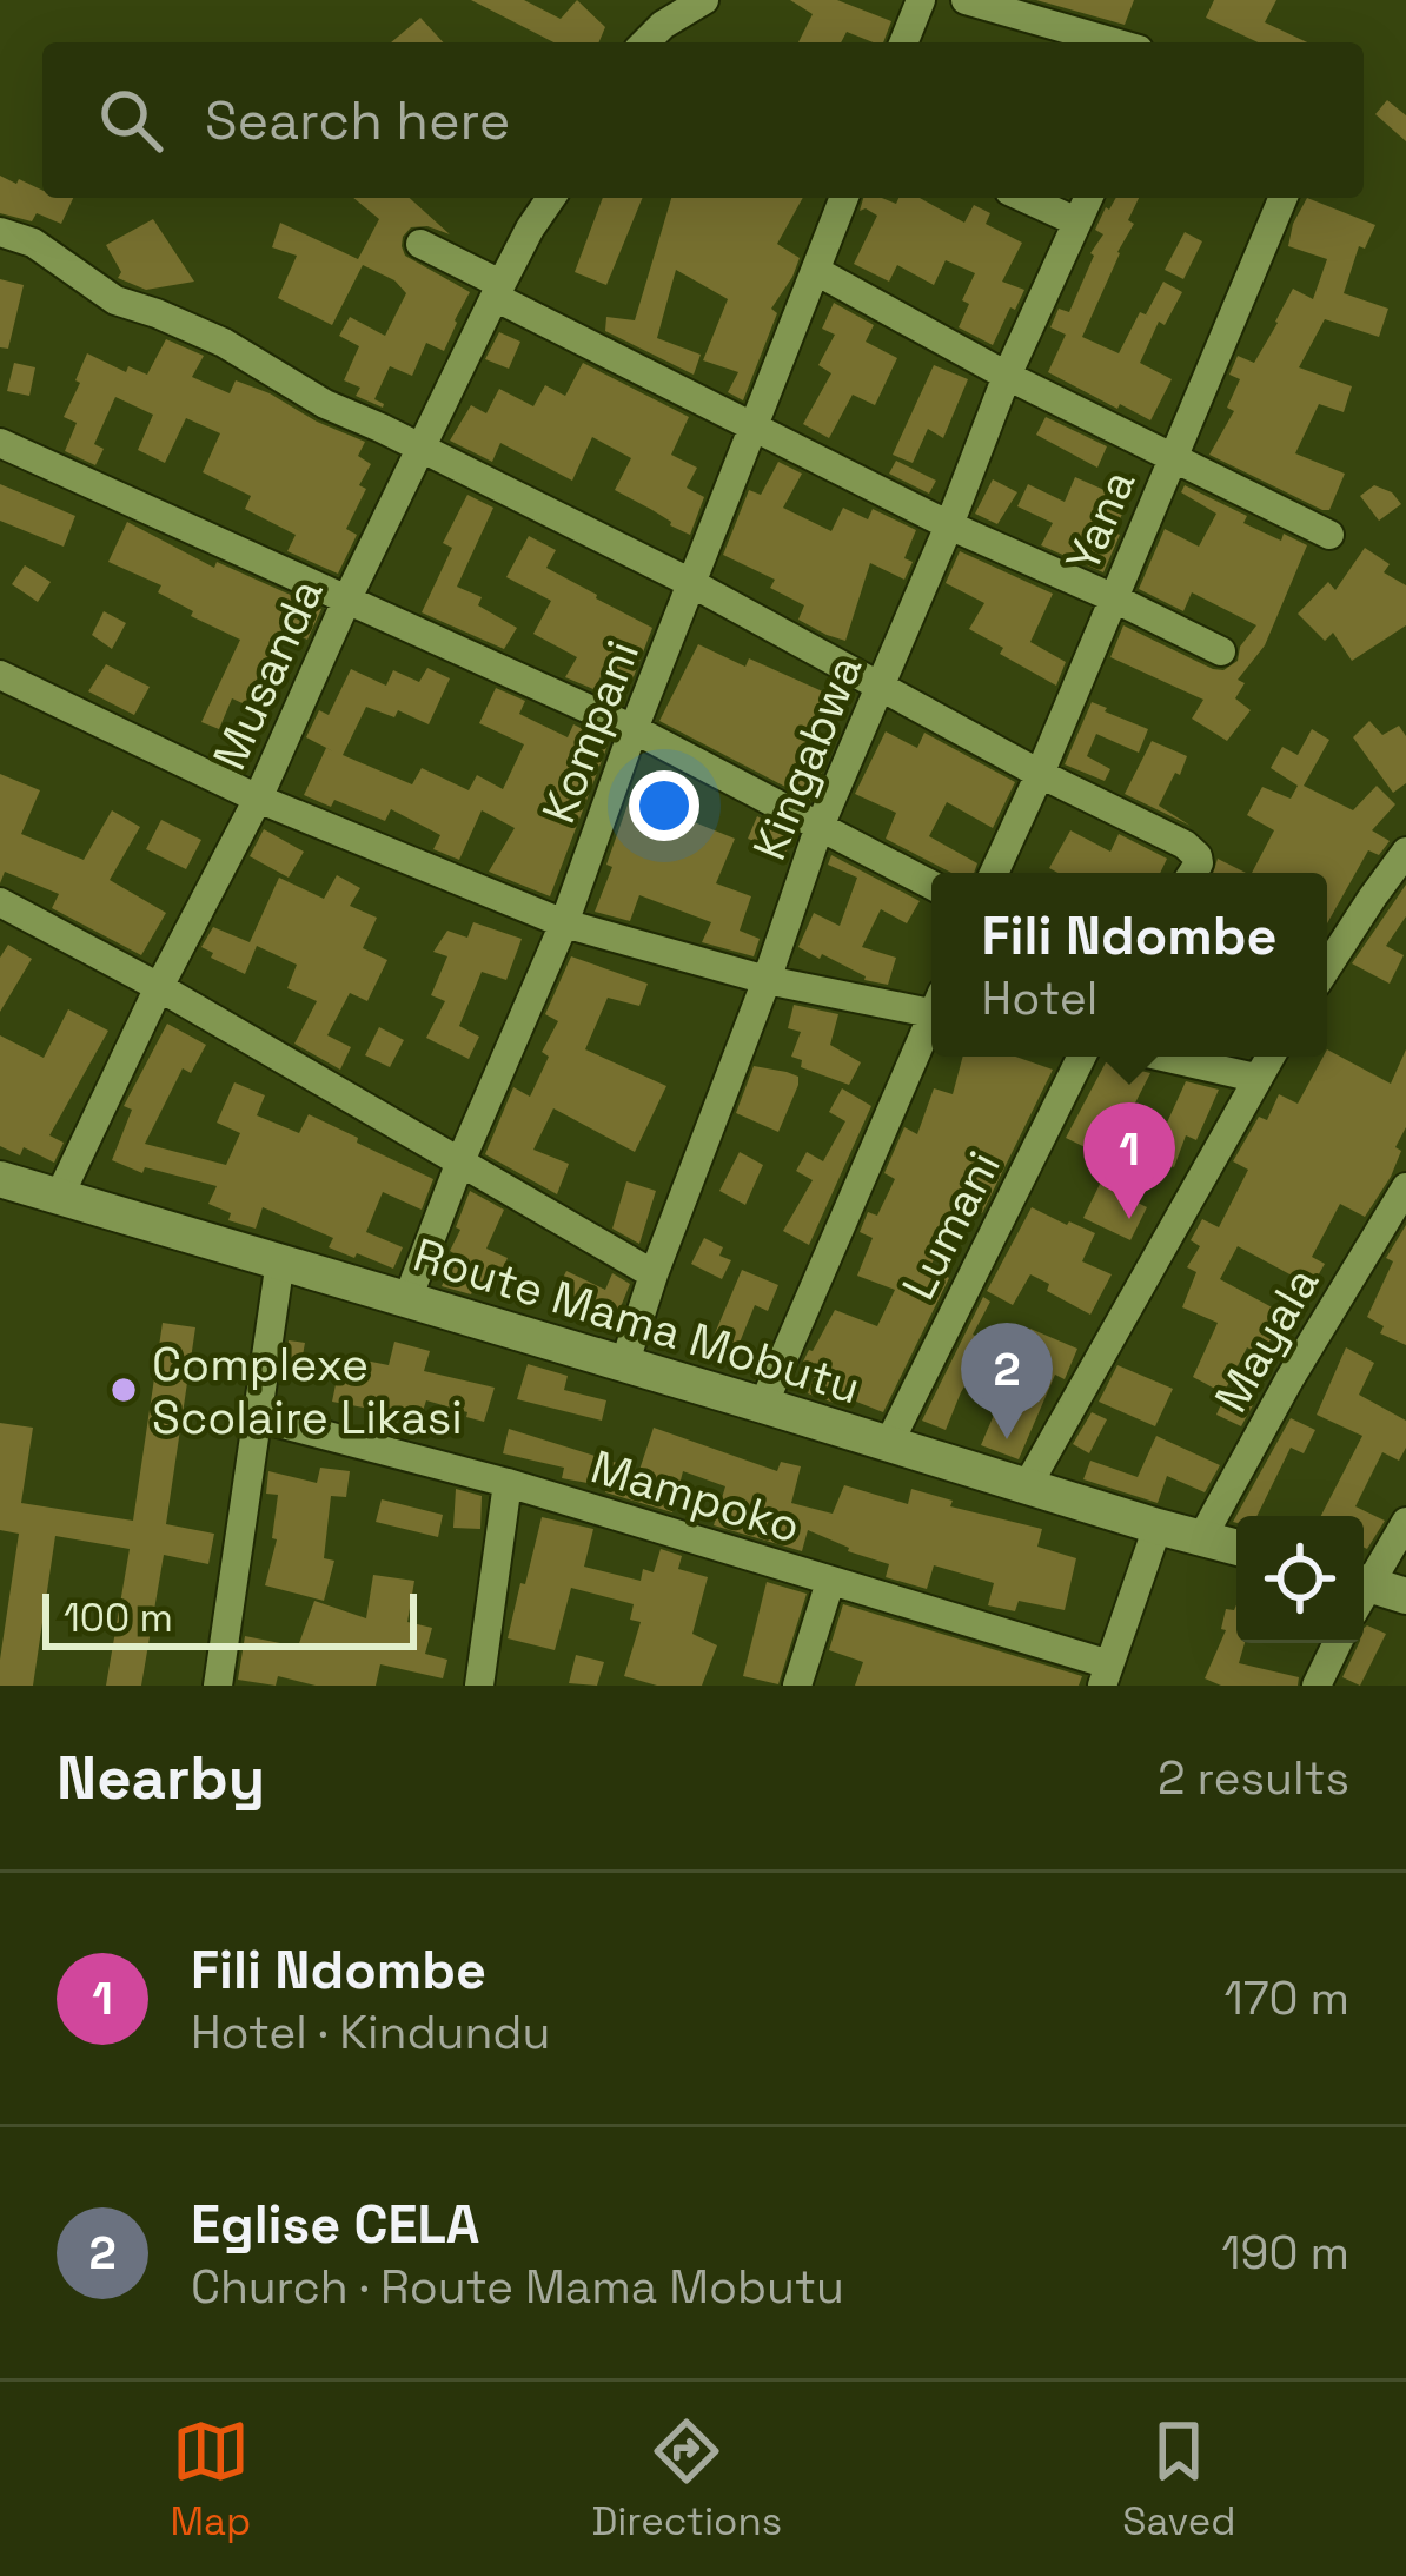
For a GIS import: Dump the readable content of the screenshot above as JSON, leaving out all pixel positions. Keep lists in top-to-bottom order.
{
  "streets": {
    "street": [
      "Yana",
      "Musanda",
      "Kompani",
      "Kingabwa",
      "Lumani",
      "Route Mama Mobutu",
      "Mayala",
      "Mampoko"
    ]
  },
  "crossings": [
    ["Musanda", "Route Mama Mobutu"],
    ["Kompani", "Route Mama Mobutu"],
    ["Kingabwa", "Route Mama Mobutu"],
    ["Lumani", "Route Mama Mobutu"],
    ["Route Mama Mobutu", "Mayala"]
  ],
  "places": ["Complexe Scolaire Likasi"],
  "scale_bar": "100 m",
  "page": {
    "search": "Search here",
    "popup": ["Fili Ndombe", "Hotel"],
    "pins": ["1", "2"],
    "scale": "100 m",
    "heading": ["Nearby", "2 results"],
    "list": [
      {
        "mark": "1",
        "name": "Fili Ndombe",
        "note": "Hotel · Kindundu",
        "value": "170 m"
      },
      {
        "mark": "2",
        "name": "Eglise CELA",
        "note": "Church · Route Mama Mobutu",
        "value": "190 m"
      }
    ],
    "nav": ["Map", "Directions", "Saved"]
  }
}
